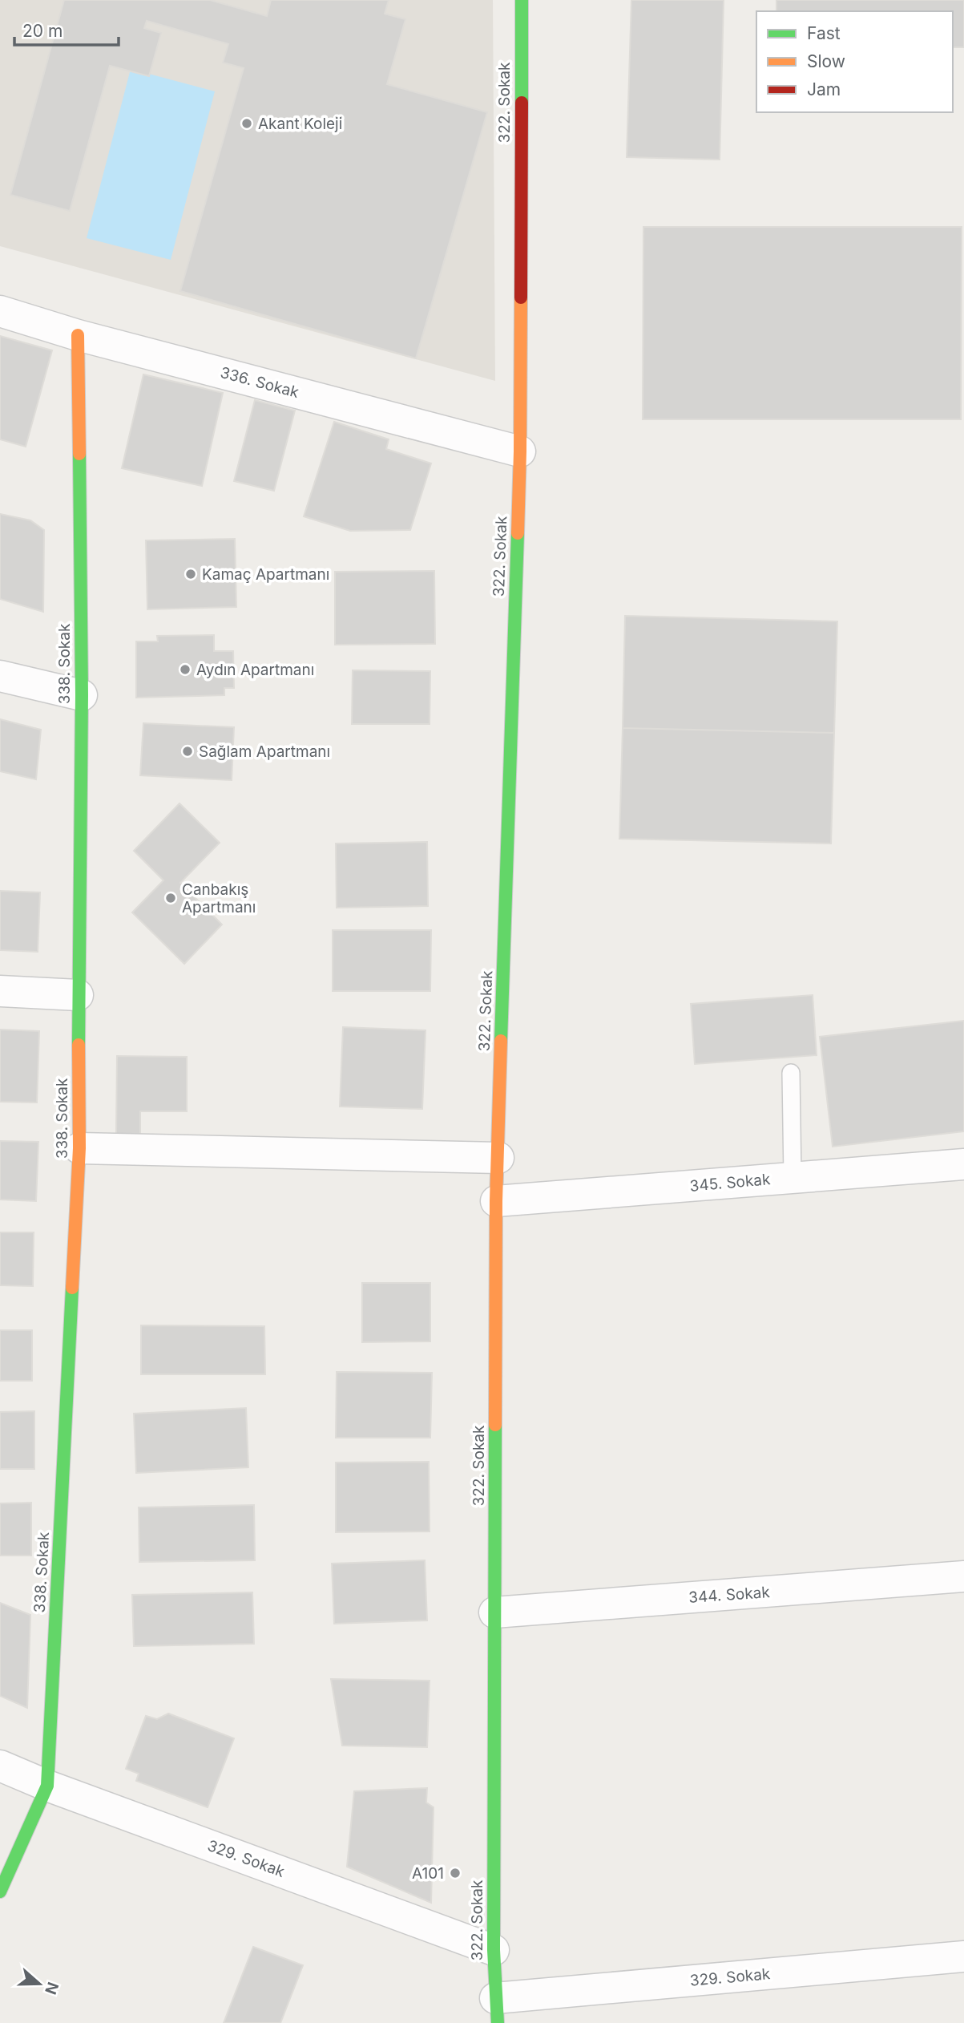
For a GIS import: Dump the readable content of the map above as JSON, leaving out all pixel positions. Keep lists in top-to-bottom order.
{
  "streets": {
    "street": [
      "322. Sokak",
      "336. Sokak",
      "338. Sokak",
      "345. Sokak",
      "344. Sokak",
      "329. Sokak"
    ]
  },
  "crossings": [
    ["322. Sokak", "336. Sokak"],
    ["322. Sokak", "345. Sokak"],
    ["322. Sokak", "344. Sokak"],
    ["322. Sokak", "329. Sokak"],
    ["336. Sokak", "338. Sokak"],
    ["338. Sokak", "329. Sokak"]
  ],
  "places": [
    "Akant Koleji",
    "Kamaç Apartmanı",
    "Aydın Apartmanı",
    "Sağlam Apartmanı",
    "Canbakış Apartmanı",
    "A101"
  ],
  "legend": ["Fast", "Slow", "Jam"],
  "scale_bar": "20 m",
  "north": "right"
}
